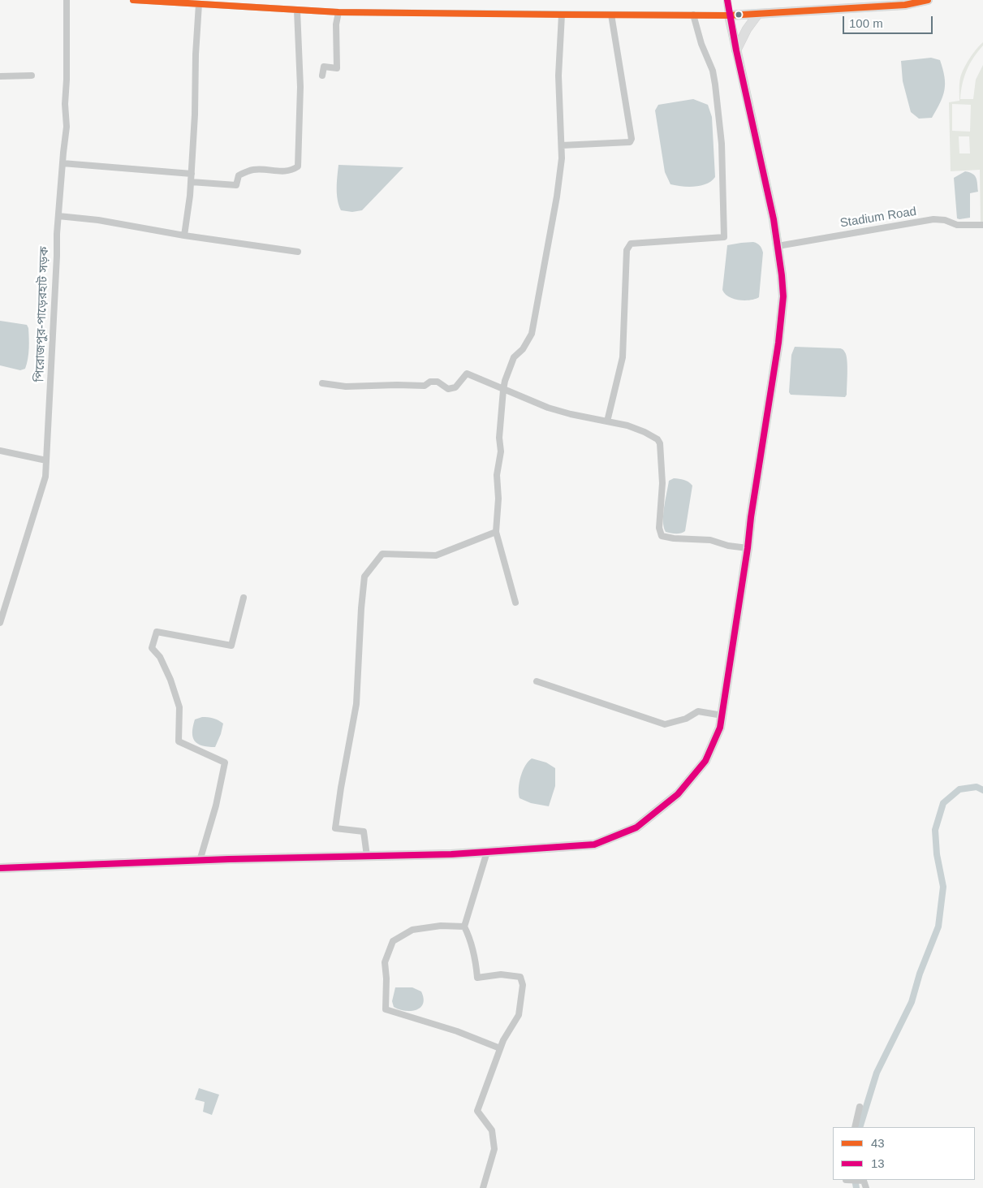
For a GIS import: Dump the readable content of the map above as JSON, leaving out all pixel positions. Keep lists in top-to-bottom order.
{
  "streets": {
    "street": ["Stadium Road", "পিরোজপুর-পাড়েরহাট সড়ক"]
  },
  "lines": ["transit line 43", "transit line 13"],
  "legend": ["43", "13"],
  "scale_bar": "100 m"
}
